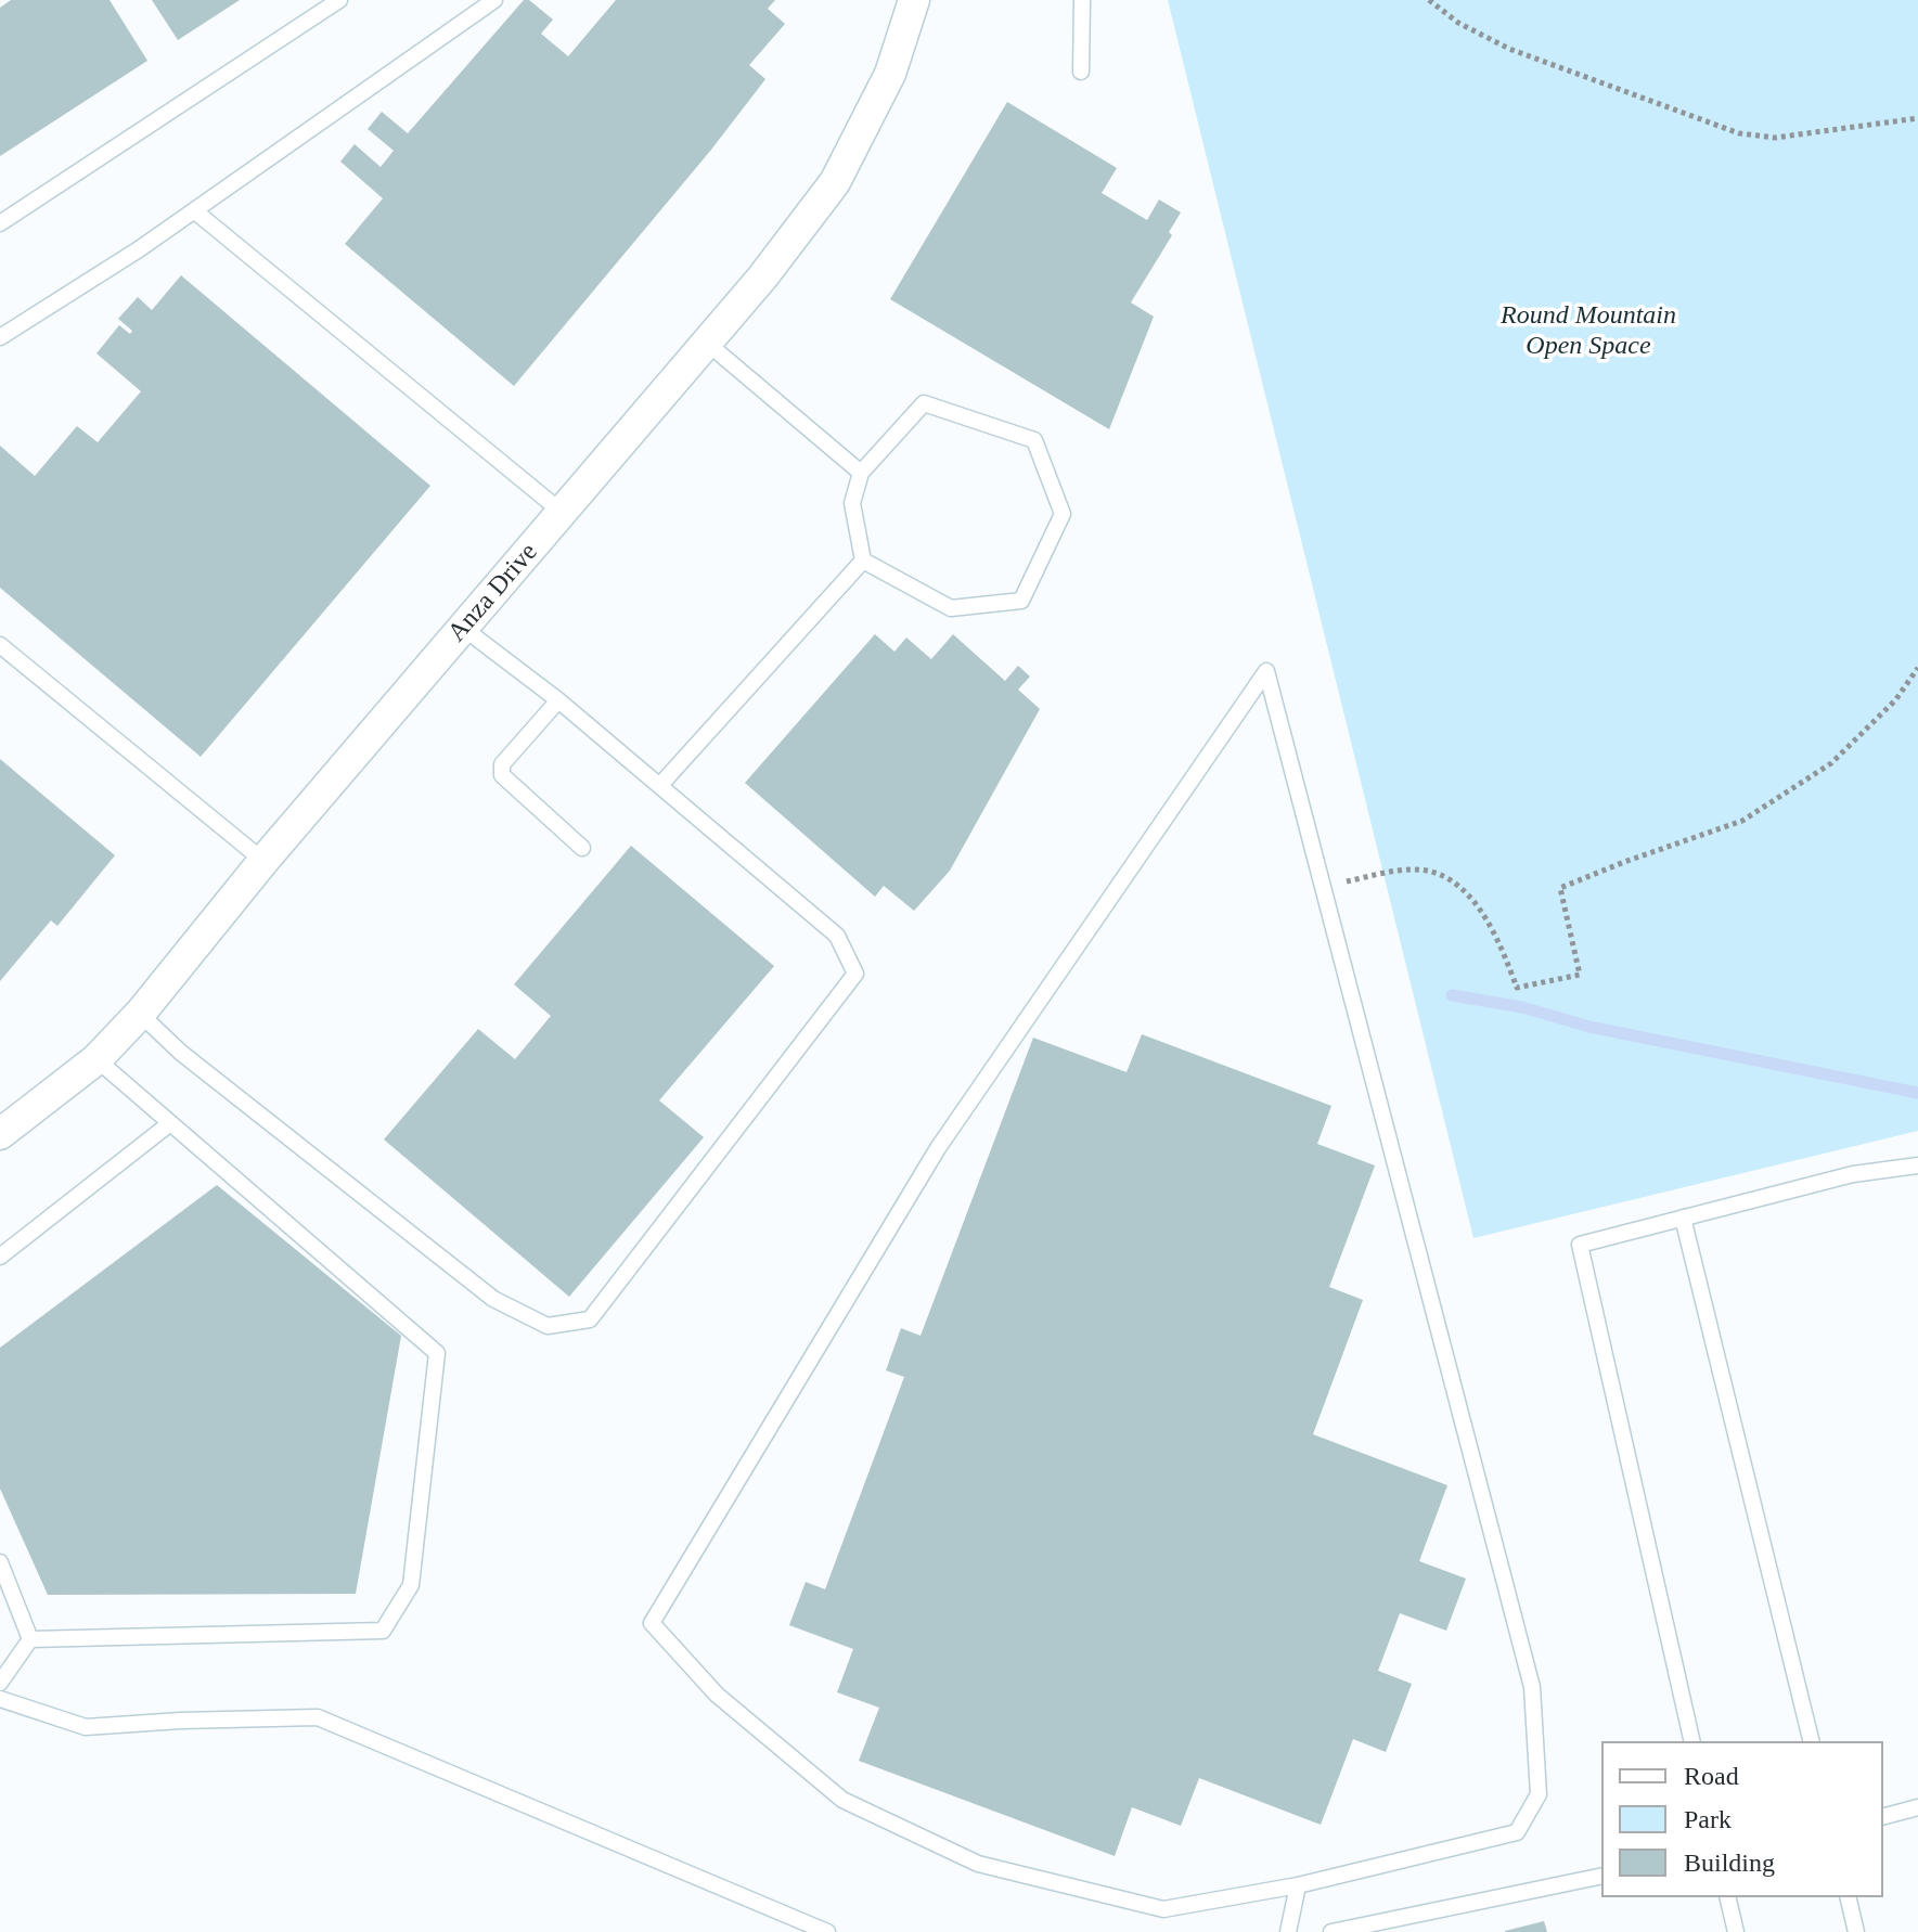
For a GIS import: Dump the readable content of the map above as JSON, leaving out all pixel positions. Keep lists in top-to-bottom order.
{
  "streets": {
    "street": ["Anza Drive"]
  },
  "parks": ["Round Mountain Open Space"],
  "legend": ["Road", "Park", "Building"]
}
